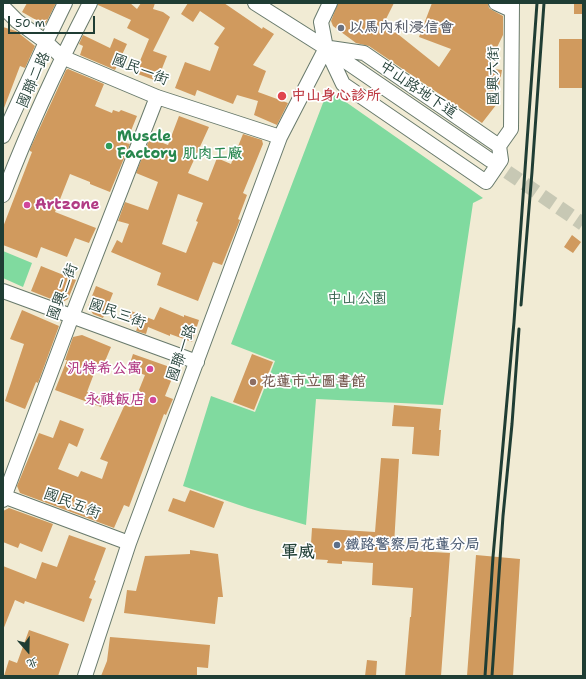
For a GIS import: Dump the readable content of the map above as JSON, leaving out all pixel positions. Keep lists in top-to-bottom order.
{
  "streets": {
    "street": [
      "國民一街",
      "國興六街",
      "國聯二路",
      "中山路地下道",
      "國興二街",
      "國民三街",
      "國聯一路",
      "國民五街"
    ]
  },
  "crossings": [
    ["國民一街", "國聯二路"],
    ["國民一街", "國興二街"],
    ["國民一街", "國聯一路"],
    ["中山路地下道", "國聯一路"],
    ["國興二街", "國民三街"],
    ["國興二街", "國民五街"],
    ["國民三街", "國聯一路"],
    ["國聯一路", "國民五街"]
  ],
  "districts": ["軍威"],
  "parks": ["中山公園"],
  "places": [
    "以馬內利浸信會",
    "中山身心診所",
    "Muscle Factory 肌肉工廠",
    "Artzone",
    "汎特希公寓",
    "花蓮市立圖書館",
    "永祺飯店",
    "鐵路警察局花蓮分局"
  ],
  "scale_bar": "50 m",
  "north": "bottom"
}
